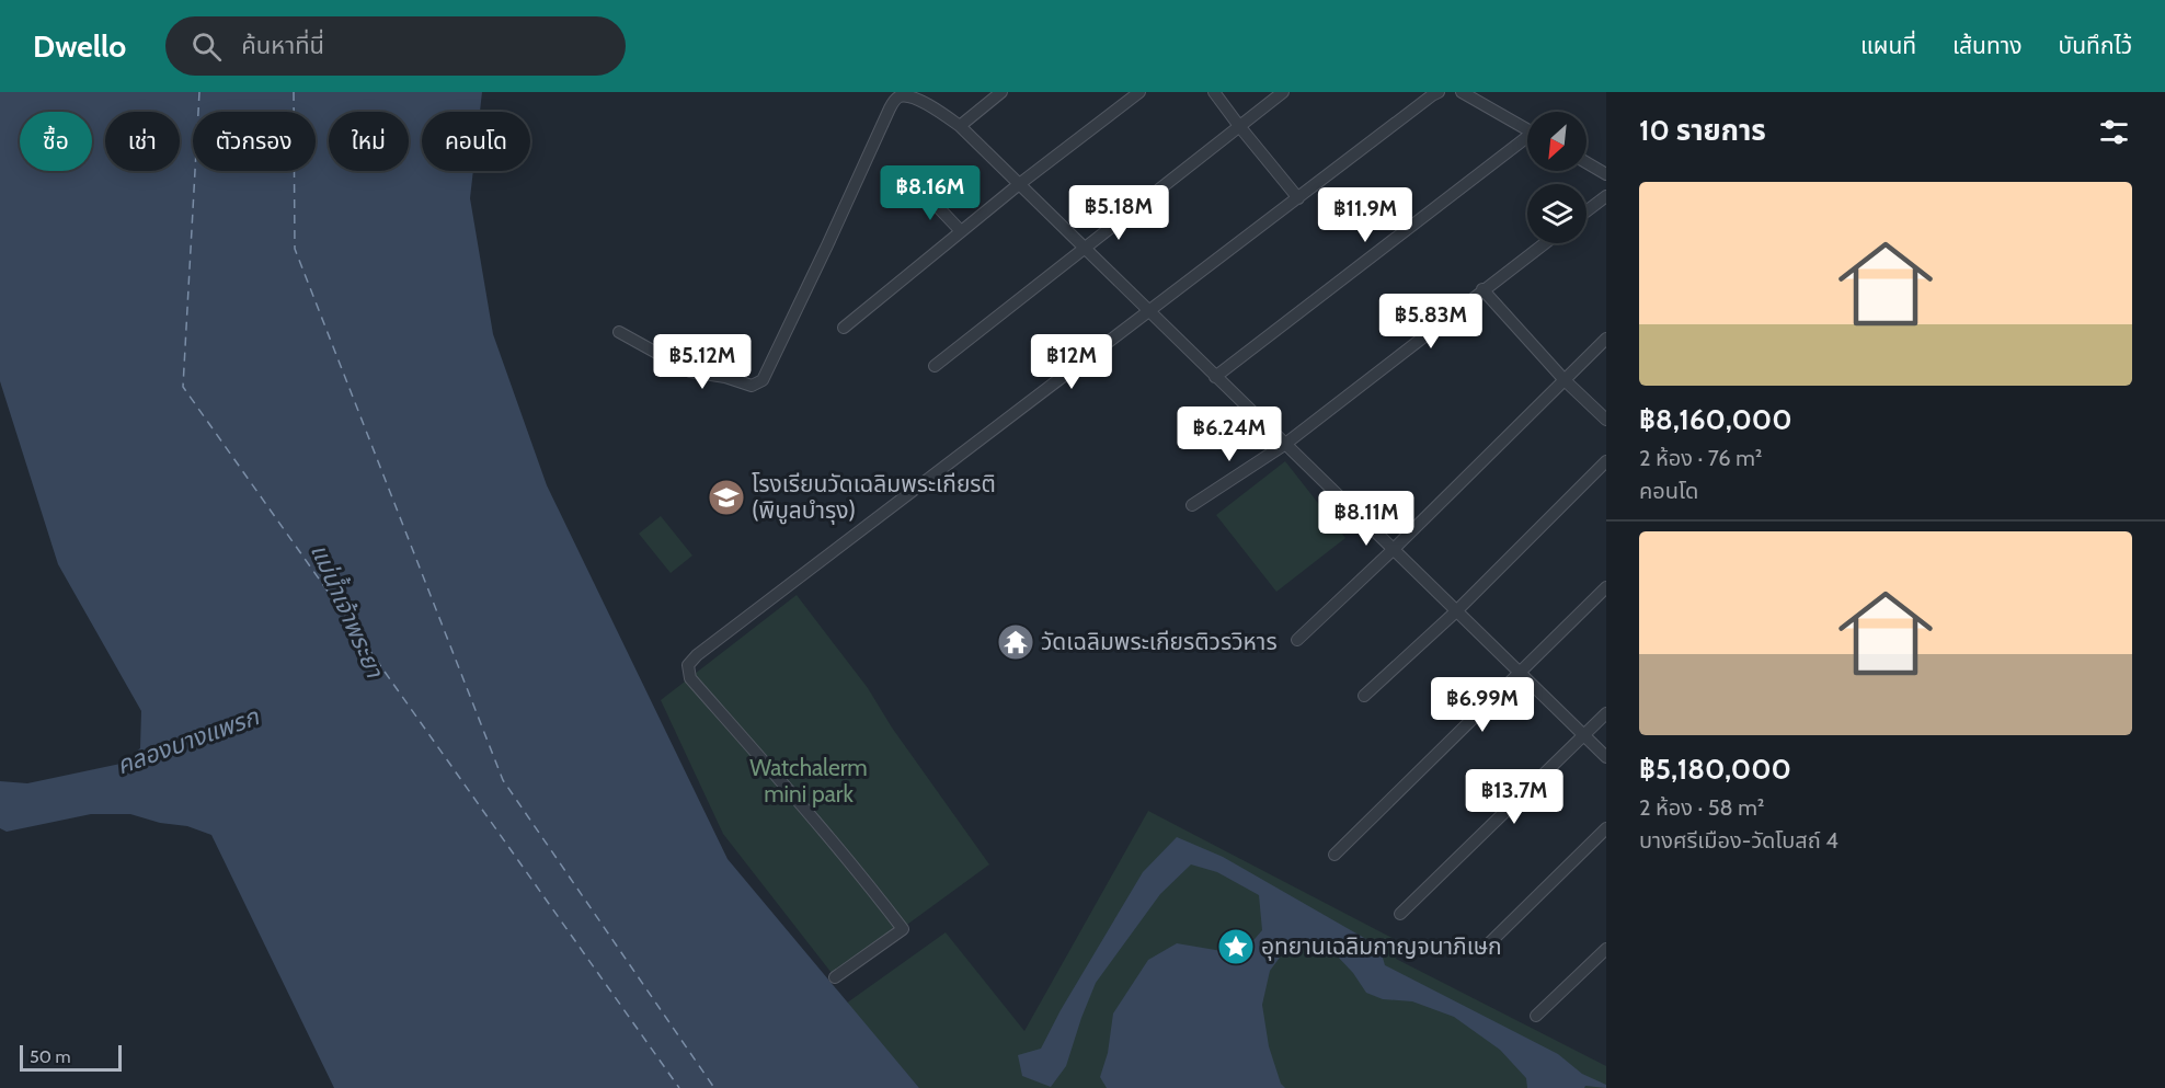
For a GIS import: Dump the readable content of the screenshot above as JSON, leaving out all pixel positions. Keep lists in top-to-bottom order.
{
  "water": ["แม่น้ำเจ้าพระยา", "คลองบางแพรก"],
  "parks": ["Watchalerm mini park"],
  "places": {
    "school or university": ["โรงเรียนวัดเฉลิมพระเกียรติ (พิบูลบำรุง)"],
    "temple": ["วัดเฉลิมพระเกียรติวรวิหาร"],
    "place": ["อุทยานเฉลิมกาญจนาภิเษก"]
  },
  "scale_bar": "50 m",
  "north": "bottom left",
  "page": {
    "header": "Dwello",
    "search": "ค้นหาที่นี่",
    "nav": ["แผนที่", "เส้นทาง", "บันทึกไว้"],
    "heading": "10 รายการ",
    "chip": [
      "ซื้อ",
      "เช่า",
      "ตัวกรอง",
      "ใหม่",
      "คอนโด"
    ],
    "price": [
      "฿8.16M",
      "฿5.18M",
      "฿11.9M",
      "฿5.83M",
      "฿5.12M",
      "฿12M",
      "฿6.24M",
      "฿8.11M",
      "฿6.99M",
      "฿13.7M"
    ],
    "list": [
      {
        "name": "฿8,160,000",
        "note": "2 ห้อง · 76 m² · คอนโด"
      },
      {
        "name": "฿5,180,000",
        "note": "2 ห้อง · 58 m² · บางศรีเมือง-วัดโบสถ์ 4"
      }
    ],
    "scale": "50 m"
  }
}
